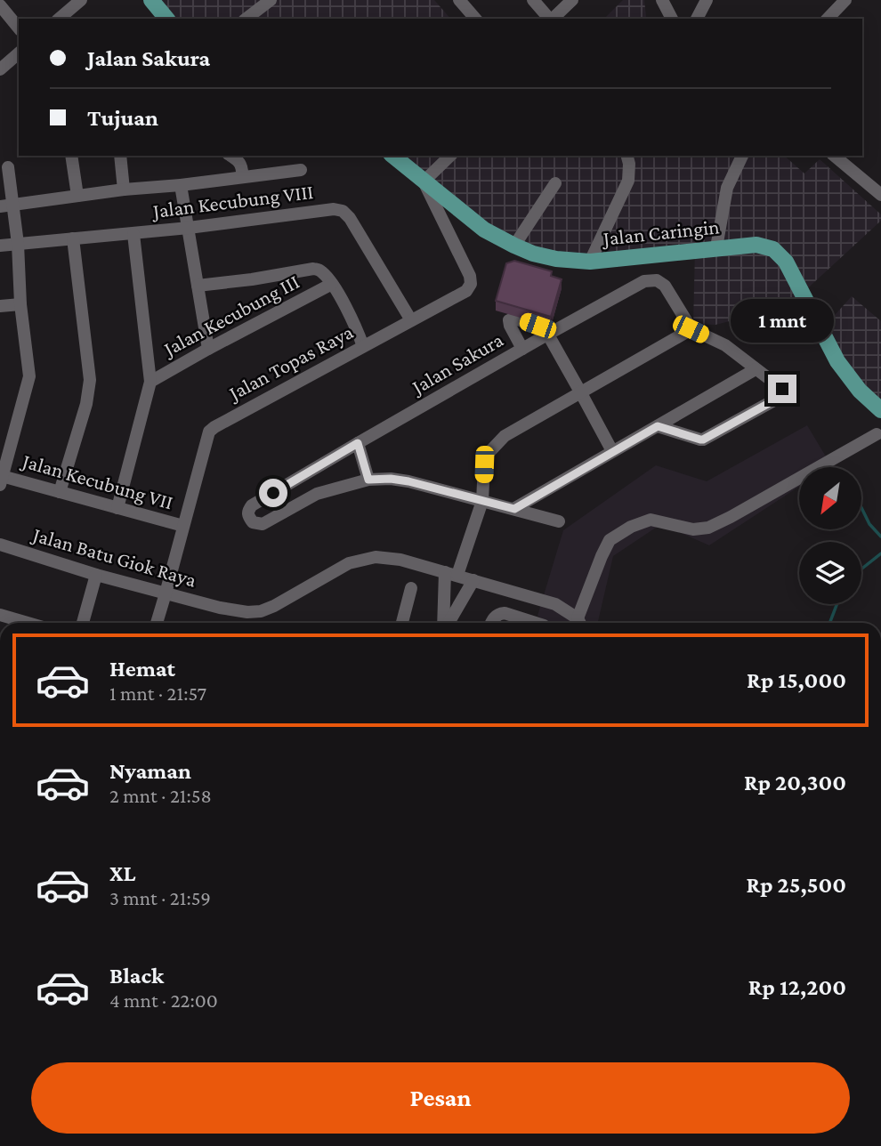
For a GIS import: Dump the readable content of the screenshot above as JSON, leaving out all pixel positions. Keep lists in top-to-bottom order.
{
  "streets": {
    "main road": ["Jalan Caringin"],
    "street": [
      "Jalan Kecubung VIII",
      "Jalan Kecubung III",
      "Jalan Topas Raya",
      "Jalan Sakura",
      "Jalan Kecubung VII",
      "Jalan Batu Giok Raya"
    ]
  },
  "crossings": [
    ["Jalan Kecubung VIII", "Jalan Topas Raya"],
    ["Jalan Caringin", "Jalan Topas Raya"],
    ["Jalan Topas Raya", "Jalan Kecubung VII"],
    ["Jalan Topas Raya", "Jalan Batu Giok Raya"]
  ],
  "north": "bottom left",
  "page": {
    "banner": ["Jalan Sakura", "Tujuan"],
    "bubble": "1 mnt",
    "list": [
      {
        "name": "Hemat",
        "note": "1 mnt · 21:57",
        "value": "Rp 15,000"
      },
      {
        "name": "Nyaman",
        "note": "2 mnt · 21:58",
        "value": "Rp 20,300"
      },
      {
        "name": "XL",
        "note": "3 mnt · 21:59",
        "value": "Rp 25,500"
      },
      {
        "name": "Black",
        "note": "4 mnt · 22:00",
        "value": "Rp 12,200"
      }
    ],
    "buttons": "Pesan"
  }
}
